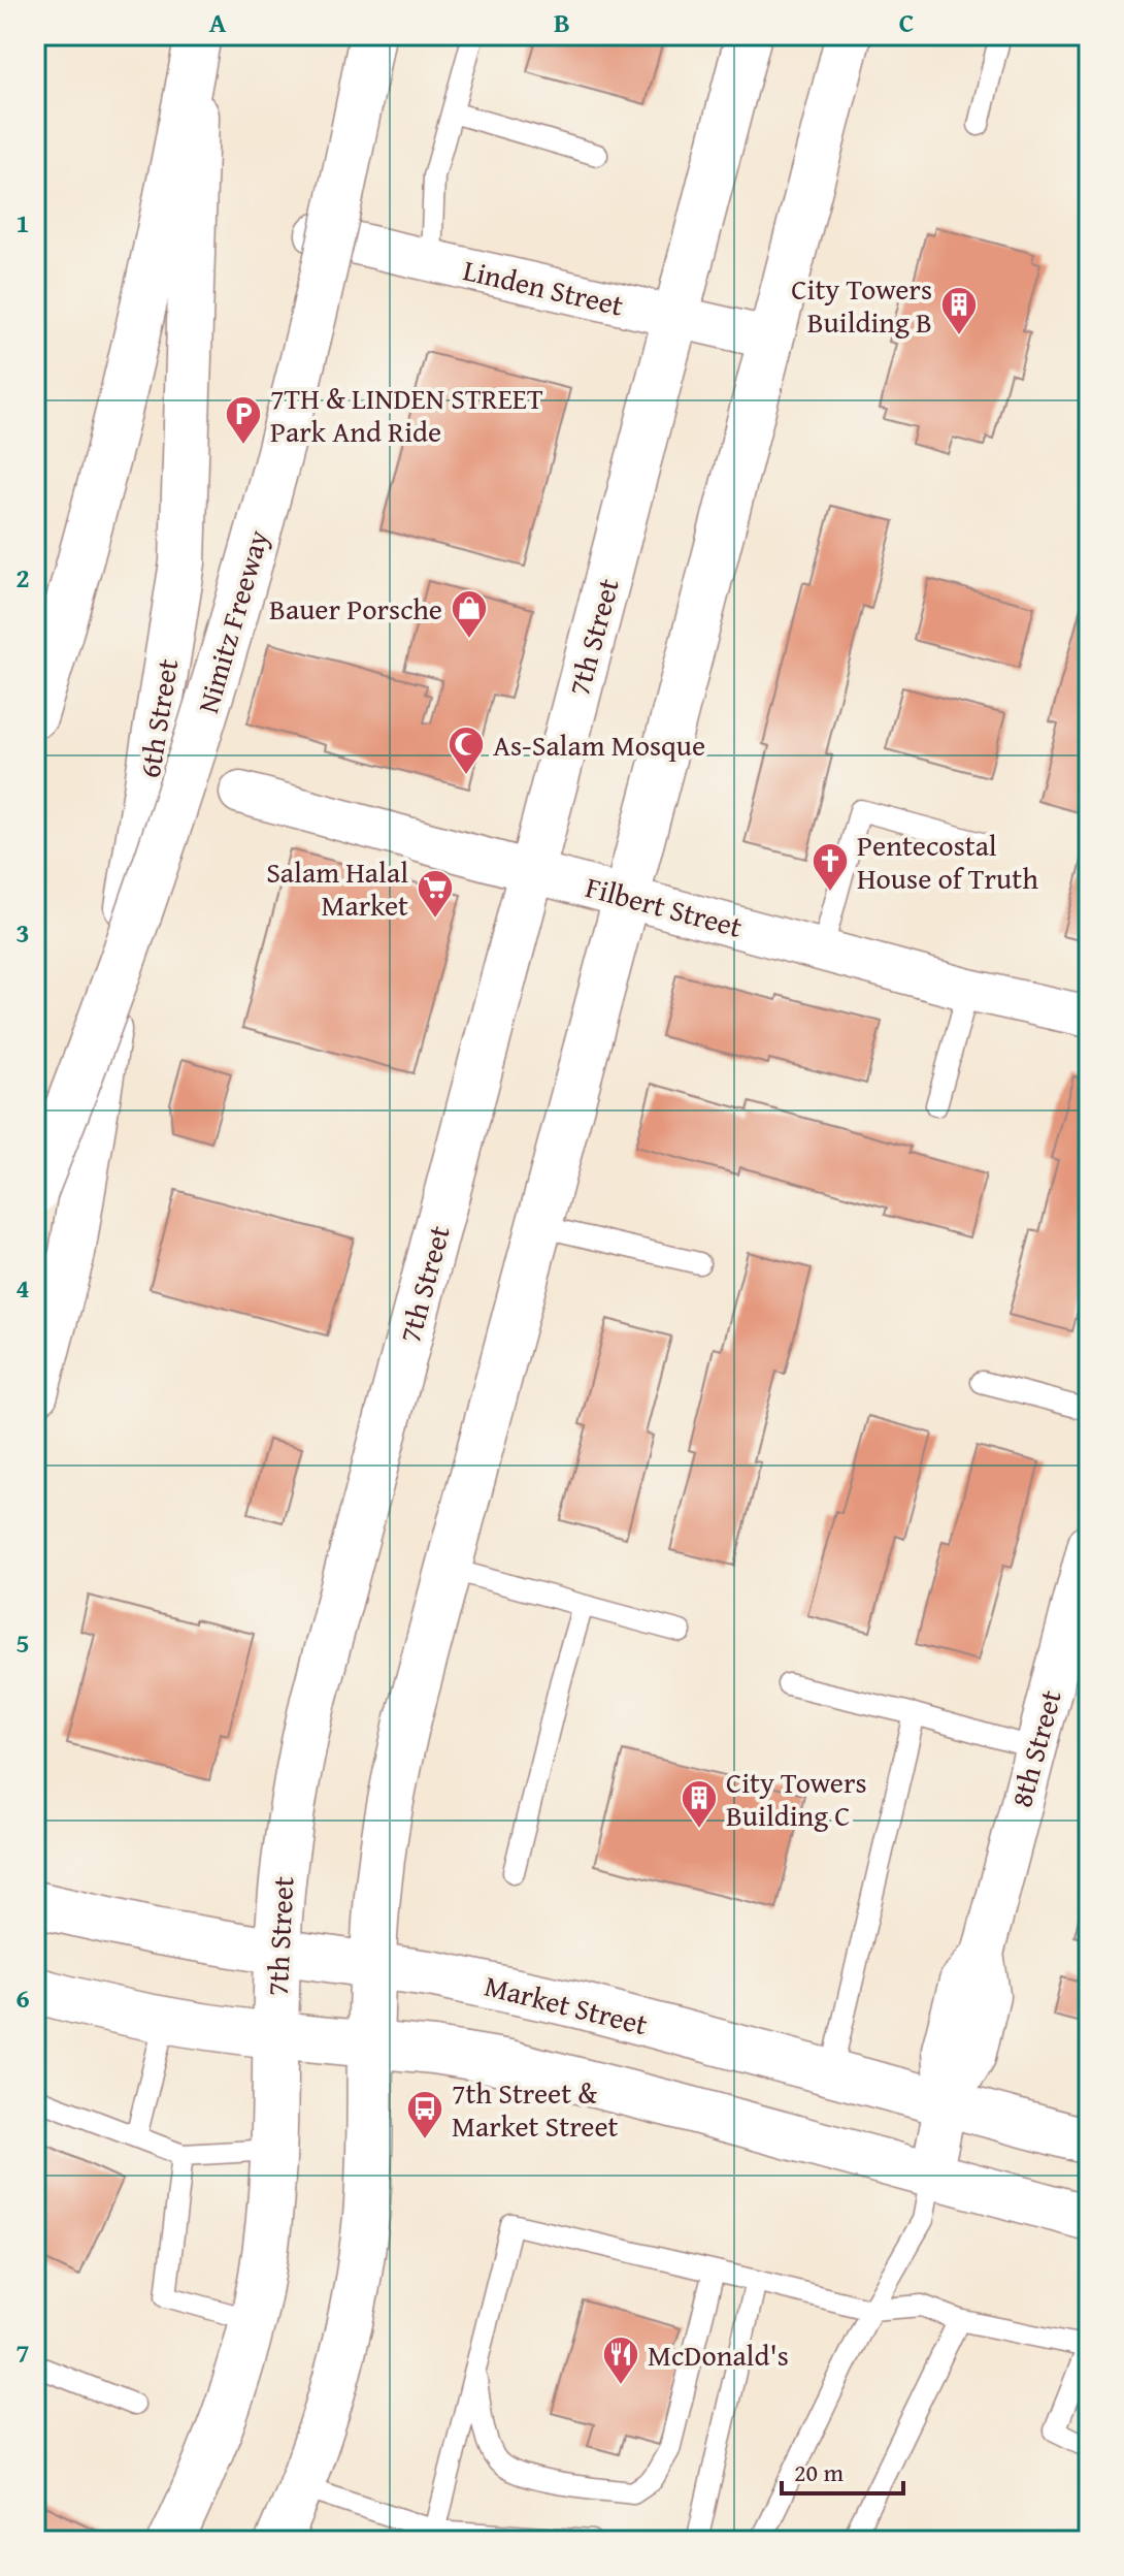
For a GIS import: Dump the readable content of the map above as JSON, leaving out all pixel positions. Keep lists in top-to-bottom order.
{
  "streets": {
    "main road": [
      "Nimitz Freeway",
      "7th Street",
      "6th Street",
      "Market Street"
    ],
    "street": ["Linden Street", "Filbert Street", "8th Street"]
  },
  "crossings": [
    ["Linden Street", "7th Street"],
    ["7th Street", "Filbert Street"],
    ["7th Street", "Market Street"],
    ["8th Street", "Market Street"]
  ],
  "places": {
    "building": ["City Towers Building B", "City Towers Building C"],
    "parking": ["7TH & LINDEN STREET Park And Ride"],
    "shop": ["Bauer Porsche"],
    "mosque": ["As-Salam Mosque"],
    "church": ["Pentecostal House of Truth"],
    "supermarket": ["Salam Halal Market"],
    "bus stop": ["7th Street & Market Street"],
    "restaurant": ["McDonald's"]
  },
  "scale_bar": "20 m",
  "grid": {
    "columns": ["A", "B", "C"],
    "rows": [
      "1",
      "2",
      "3",
      "4",
      "5",
      "6",
      "7"
    ]
  }
}
